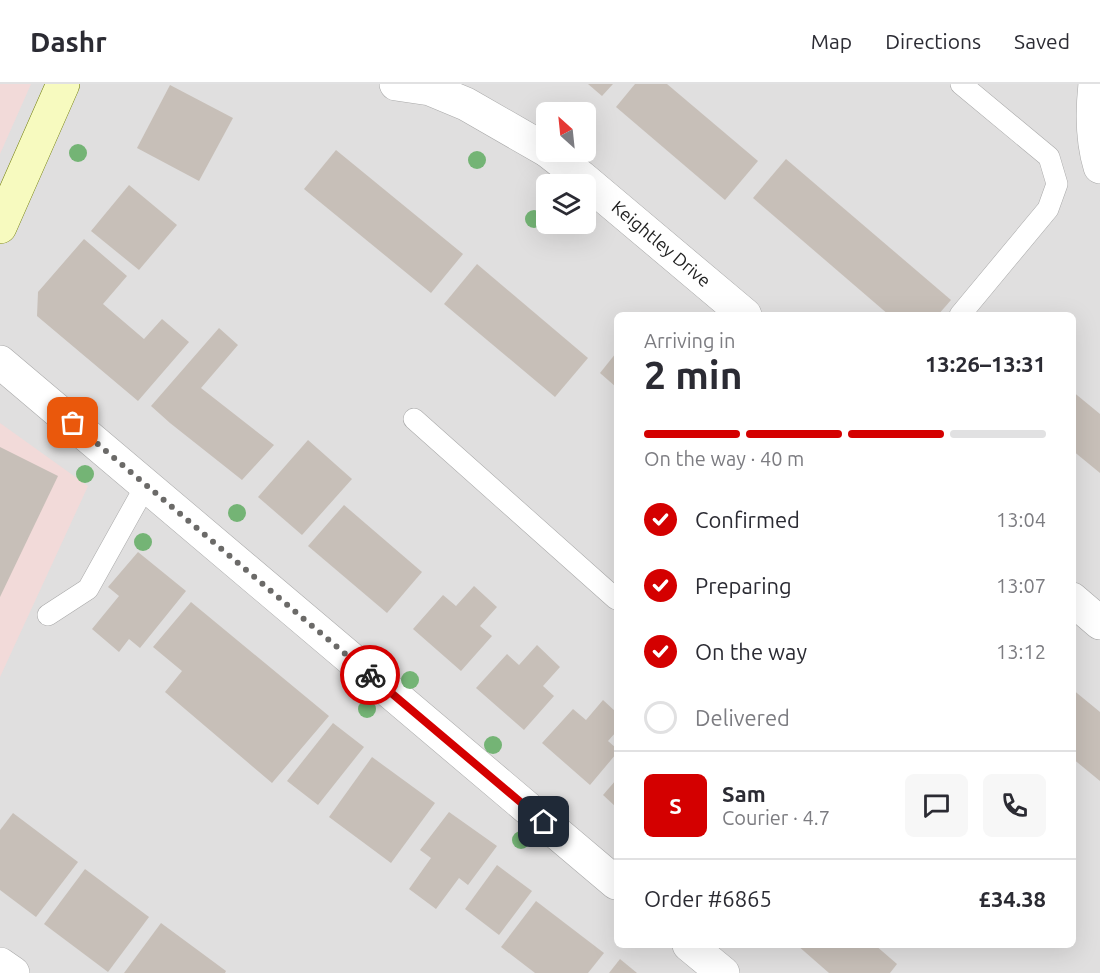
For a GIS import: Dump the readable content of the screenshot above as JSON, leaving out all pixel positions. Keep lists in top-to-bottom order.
{
  "streets": {
    "street": ["Keightley Drive"]
  },
  "north": "top left",
  "page": {
    "header": "Dashr",
    "nav": ["Map", "Directions", "Saved"],
    "heading": ["2 min", "Arriving in", "13:26–13:31"],
    "panel": [
      "Sam",
      "Courier · 4.7",
      "Order #6865",
      "£34.38"
    ],
    "bar": "On the way · 40 m",
    "list": [
      ["Confirmed", "13:04"],
      ["Preparing", "13:07"],
      ["On the way", "13:12"],
      "Delivered"
    ],
    "round": "S"
  }
}
